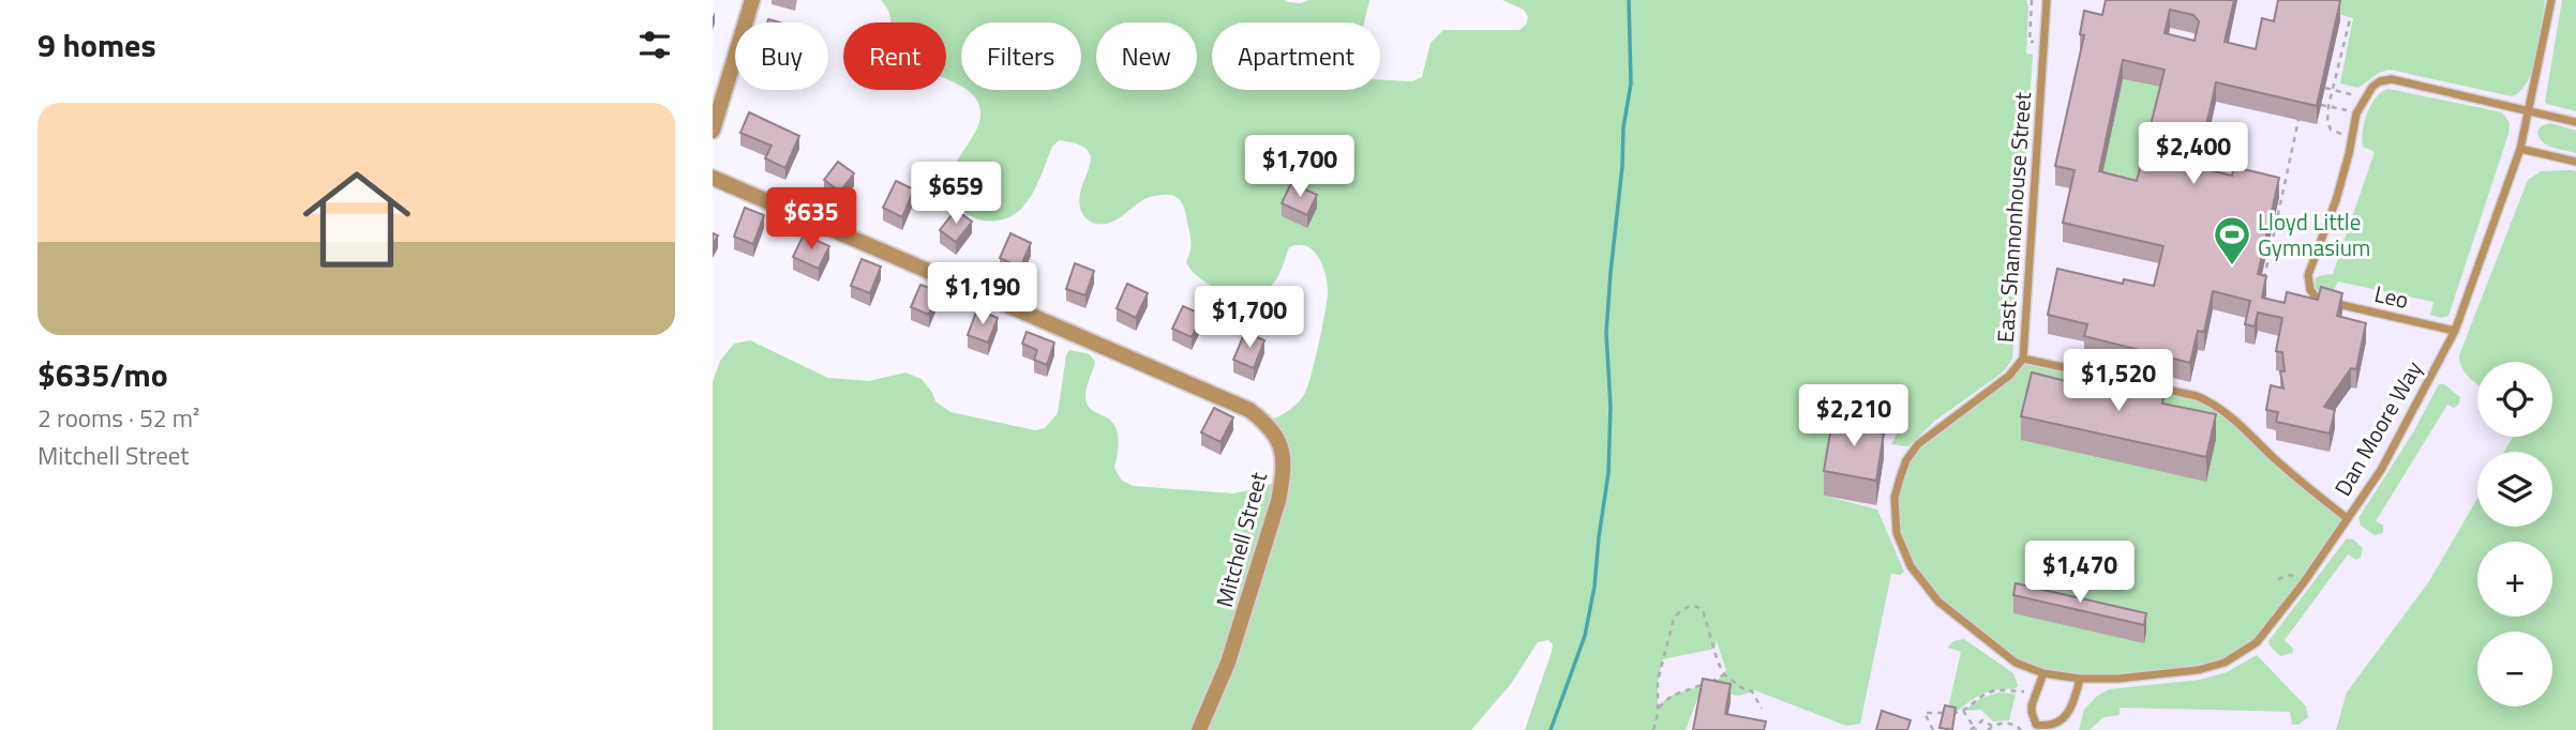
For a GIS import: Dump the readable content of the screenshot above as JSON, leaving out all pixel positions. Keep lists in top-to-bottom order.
{
  "streets": {
    "street": ["Mitchell Street"],
    "lane": ["East Shannonhouse Street", "Leo", "Dan Moore Way"]
  },
  "crossings": [
    ["East Shannonhouse Street", "Dan Moore Way"],
    ["Leo", "Dan Moore Way"]
  ],
  "places": {
    "sports": ["Lloyd Little Gymnasium"]
  },
  "page": {
    "heading": "9 homes",
    "chip": [
      "Buy",
      "Rent",
      "Filters",
      "New",
      "Apartment"
    ],
    "list": [
      {
        "name": "$635/mo",
        "note": "2 rooms · 52 m² · Mitchell Street"
      }
    ],
    "price": [
      "$2,400",
      "$1,700",
      "$659",
      "$635",
      "$1,190",
      "$1,700",
      "$1,520",
      "$2,210",
      "$1,470"
    ],
    "map_buttons": ["+", "−"]
  }
}
